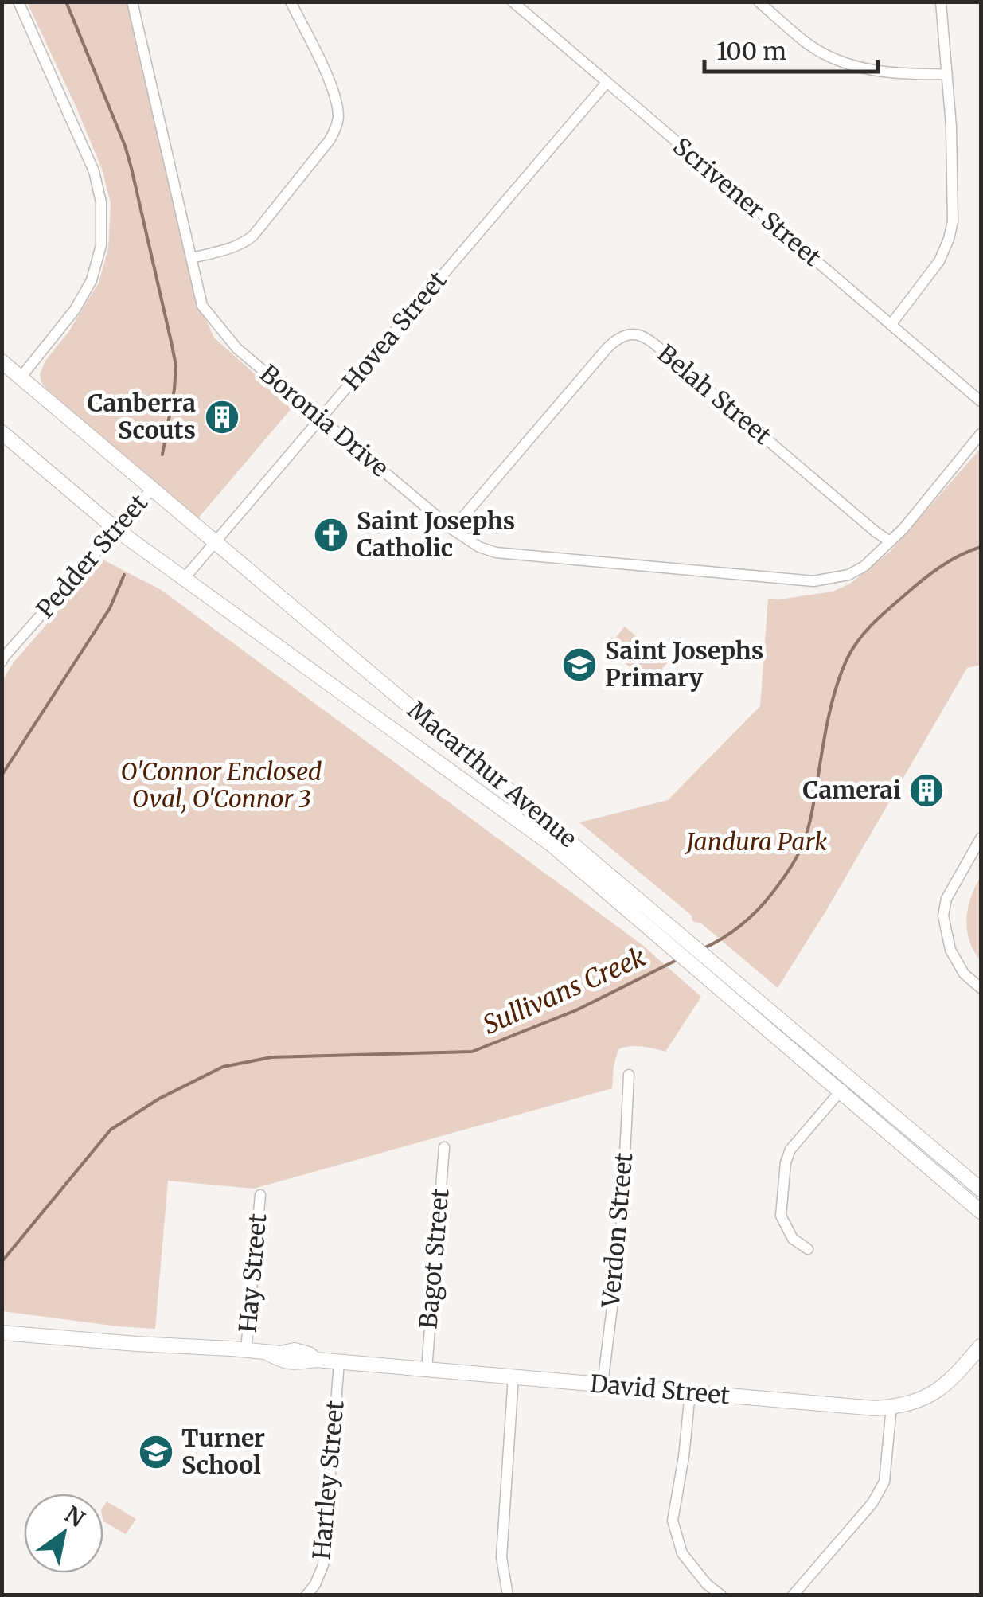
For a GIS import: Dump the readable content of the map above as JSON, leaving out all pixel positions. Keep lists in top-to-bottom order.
{
  "streets": {
    "main road": ["Macarthur Avenue", "David Street"],
    "street": [
      "Scrivener Street",
      "Hovea Street",
      "Belah Street",
      "Boronia Drive",
      "Pedder Street",
      "Verdon Street",
      "Bagot Street",
      "Hay Street",
      "Hartley Street"
    ]
  },
  "crossings": [
    ["Scrivener Street", "Hovea Street"],
    ["Hovea Street", "Boronia Drive"],
    ["Hovea Street", "Macarthur Avenue"],
    ["Belah Street", "Boronia Drive"],
    ["Pedder Street", "Macarthur Avenue"],
    ["Verdon Street", "David Street"],
    ["Bagot Street", "David Street"],
    ["Hay Street", "David Street"],
    ["David Street", "Hartley Street"]
  ],
  "water": ["Sullivans Creek"],
  "parks": ["O'Connor Enclosed Oval, O'Connor 3", "Jandura Park"],
  "places": {
    "building": ["Canberra Scouts", "Camerai"],
    "church": ["Saint Josephs Catholic"],
    "school or university": ["Saint Josephs Primary", "Turner School"]
  },
  "scale_bar": "100 m",
  "north": "top right"
}
